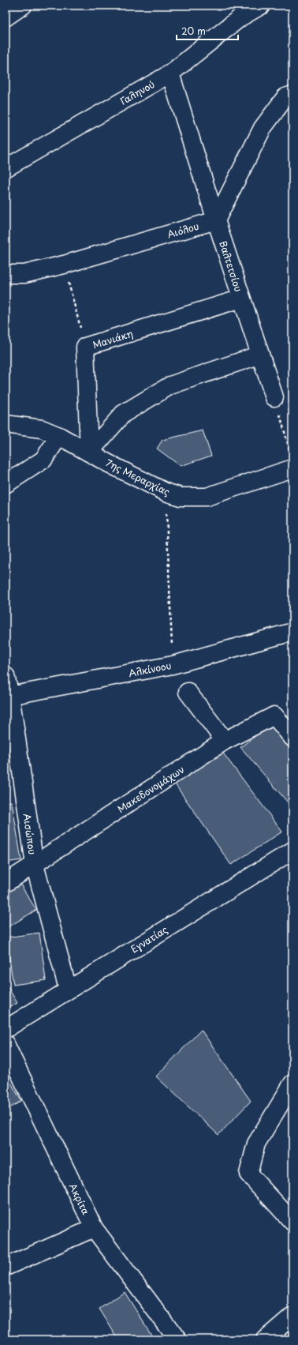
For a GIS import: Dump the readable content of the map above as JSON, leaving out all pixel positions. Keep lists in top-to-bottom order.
{
  "streets": {
    "street": [
      "Γαληνού",
      "Αιόλου",
      "Βαλτετσίου",
      "Μανιάκη",
      "7ης Μεραρχίας",
      "Αλκίνοου",
      "Μακεδονομάχων",
      "Αισώπου",
      "Εγνατίας",
      "Ακρίτα"
    ]
  },
  "crossings": [
    ["Γαληνού", "Βαλτετσίου"],
    ["Αιόλου", "Βαλτετσίου"],
    ["Βαλτετσίου", "Μανιάκη"],
    ["Μανιάκη", "7ης Μεραρχίας"],
    ["Αλκίνοου", "Αισώπου"],
    ["Μακεδονομάχων", "Αισώπου"],
    ["Αισώπου", "Εγνατίας"]
  ],
  "scale_bar": "20 m"
}
